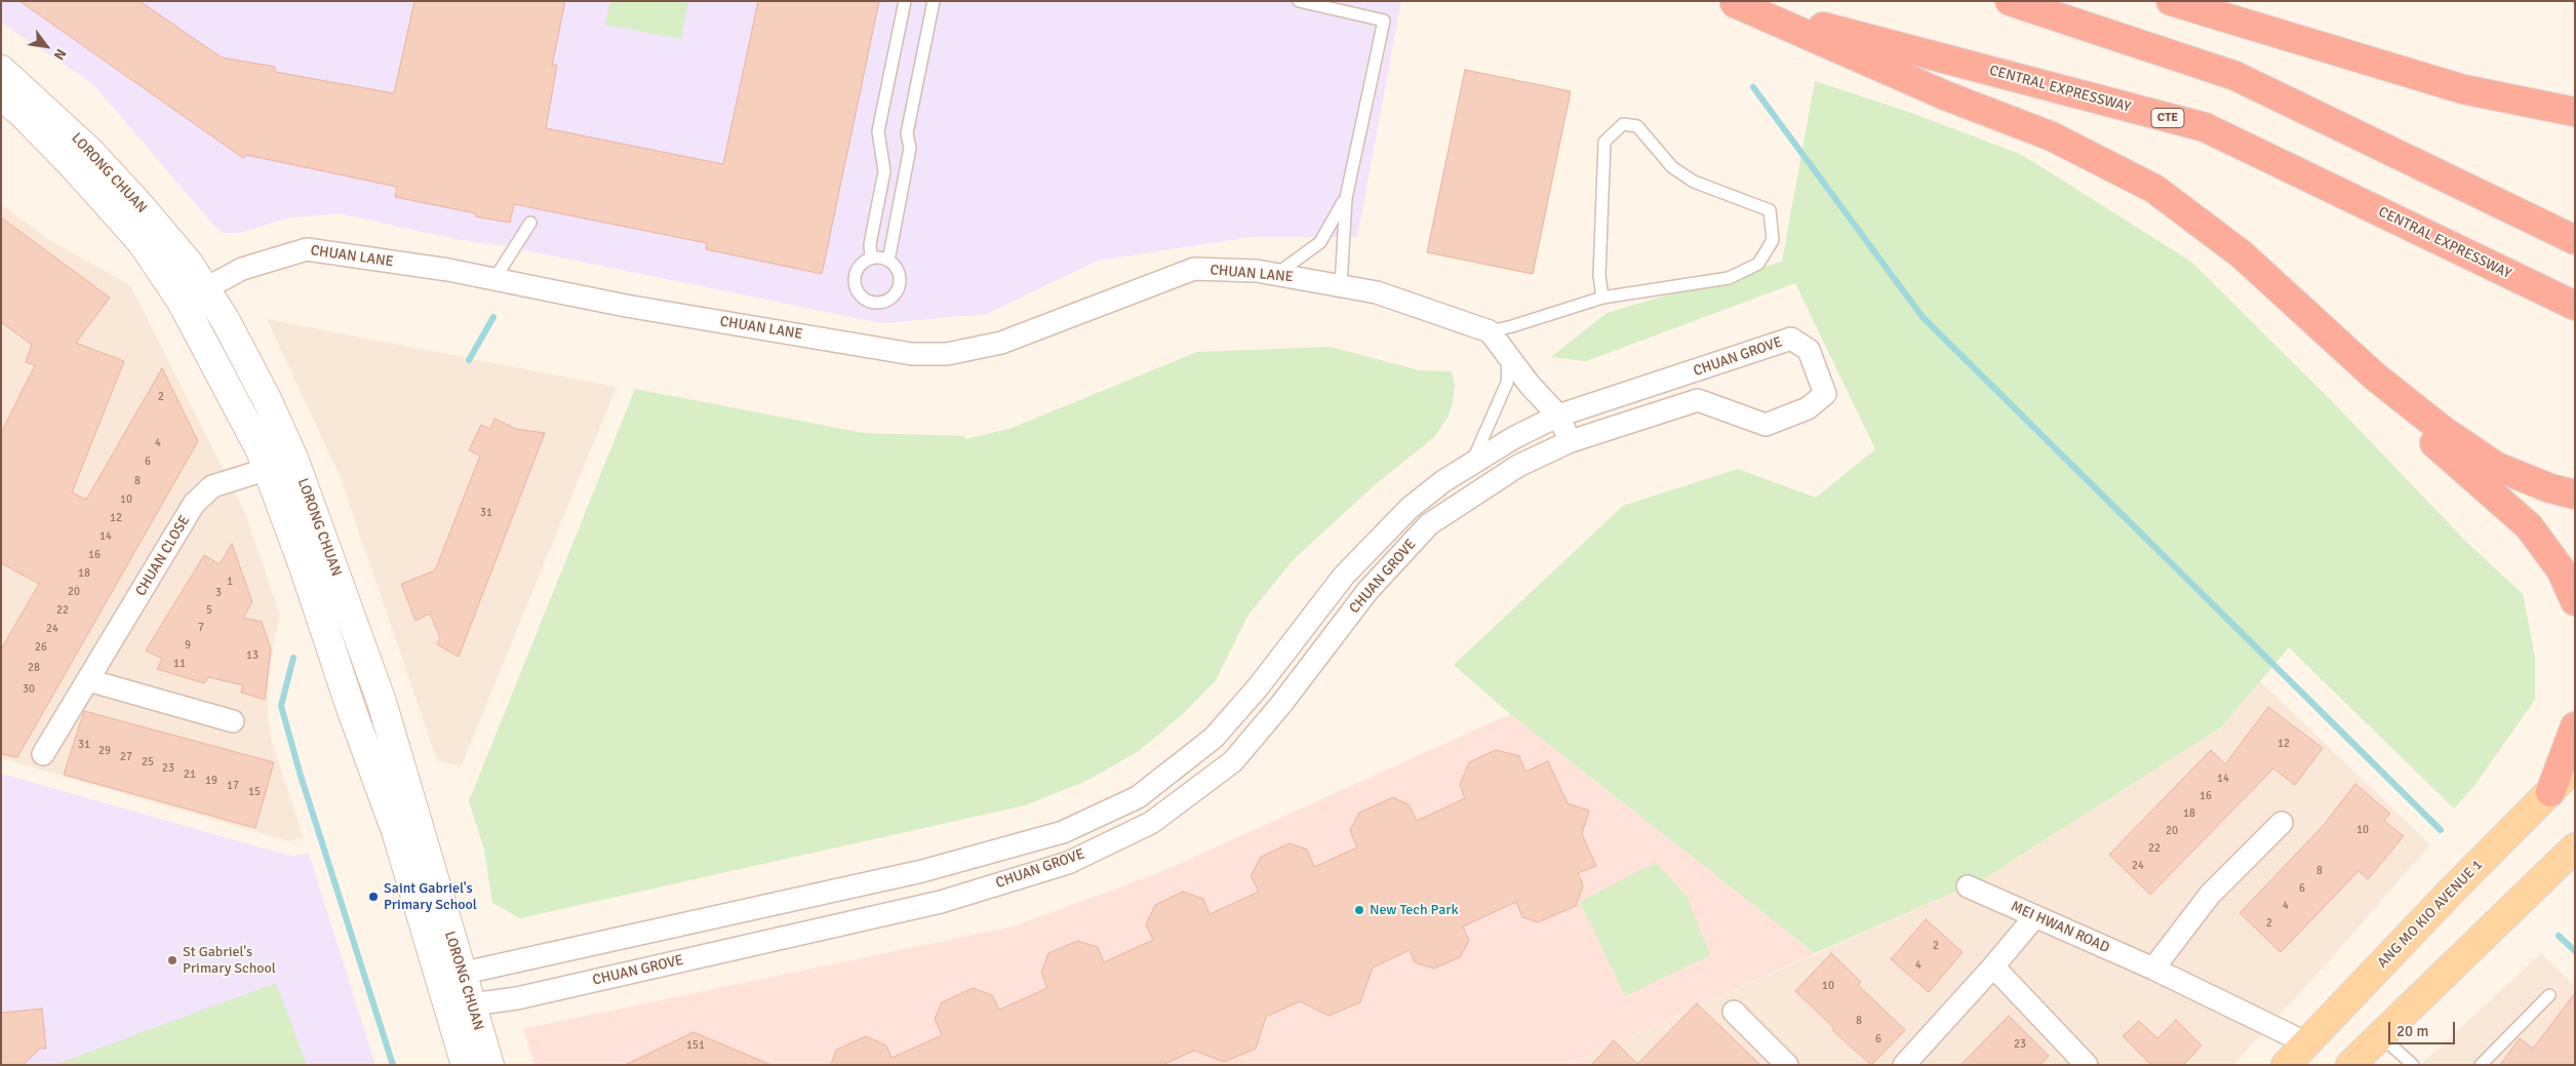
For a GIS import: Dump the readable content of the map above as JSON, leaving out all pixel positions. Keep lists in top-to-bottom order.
{
  "streets": {
    "highway": ["CENTRAL EXPRESSWAY", "CTE"],
    "main road": ["LORONG CHUAN", "ANG MO KIO AVENUE 1"],
    "street": [
      "CHUAN LANE",
      "CHUAN GROVE",
      "CHUAN CLOSE",
      "MEI HWAN ROAD"
    ]
  },
  "crossings": [
    ["LORONG CHUAN", "CHUAN LANE"],
    ["LORONG CHUAN", "CHUAN GROVE"],
    ["LORONG CHUAN", "CHUAN CLOSE"],
    ["ANG MO KIO AVENUE 1", "MEI HWAN ROAD"]
  ],
  "places": ["Saint Gabriel's Primary School", "New Tech Park", "St Gabriel's Primary School"],
  "house_numbers": [
    "2",
    "4",
    "6",
    "8",
    "10",
    "31",
    "12",
    "14",
    "16",
    "18",
    "1",
    "20",
    "3",
    "22",
    "5",
    "7",
    "24",
    "9",
    "26",
    "13",
    "11",
    "28",
    "30",
    "12",
    "31",
    "29",
    "27",
    "25",
    "23",
    "21",
    "14",
    "19",
    "17",
    "15",
    "16",
    "18",
    "10",
    "20",
    "22",
    "24",
    "8",
    "6",
    "4",
    "2",
    "2",
    "4",
    "10",
    "8",
    "6",
    "23",
    "151"
  ],
  "scale_bar": "20 m",
  "north": "bottom right"
}
